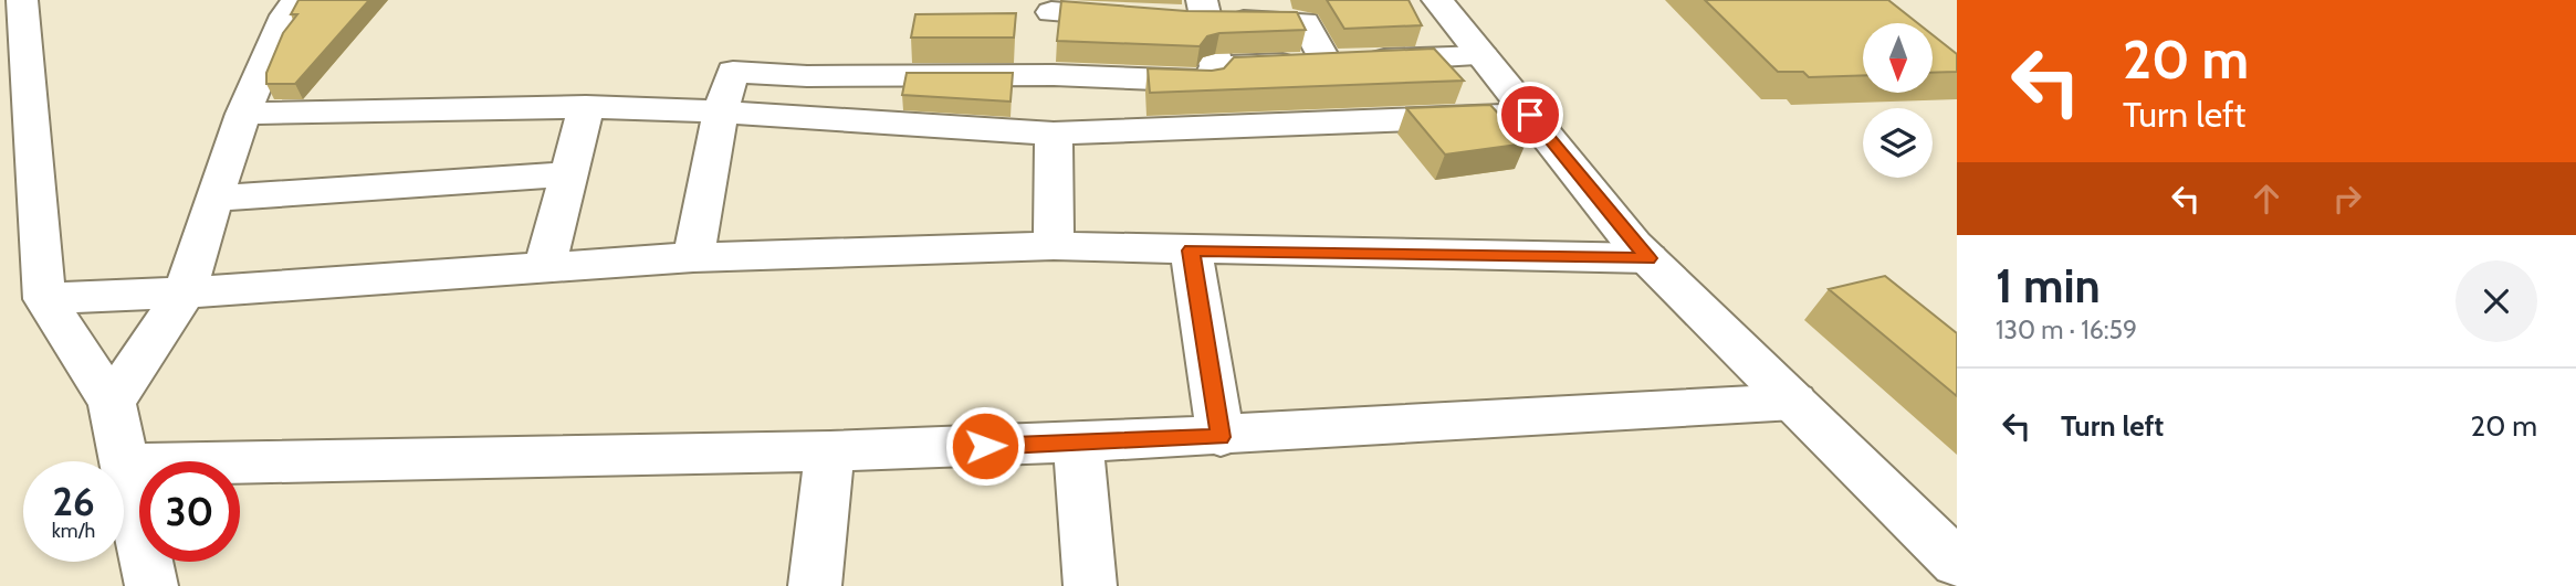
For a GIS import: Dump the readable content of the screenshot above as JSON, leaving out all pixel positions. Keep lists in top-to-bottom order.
{
  "north": "bottom",
  "page": {
    "turn": ["20 m", "Turn left"],
    "heading": ["1 min", "130 m · 16:59"],
    "list": [
      {
        "name": "Turn left",
        "value": "20 m"
      }
    ],
    "speed": "26 km/h",
    "limit": "30"
  }
}
